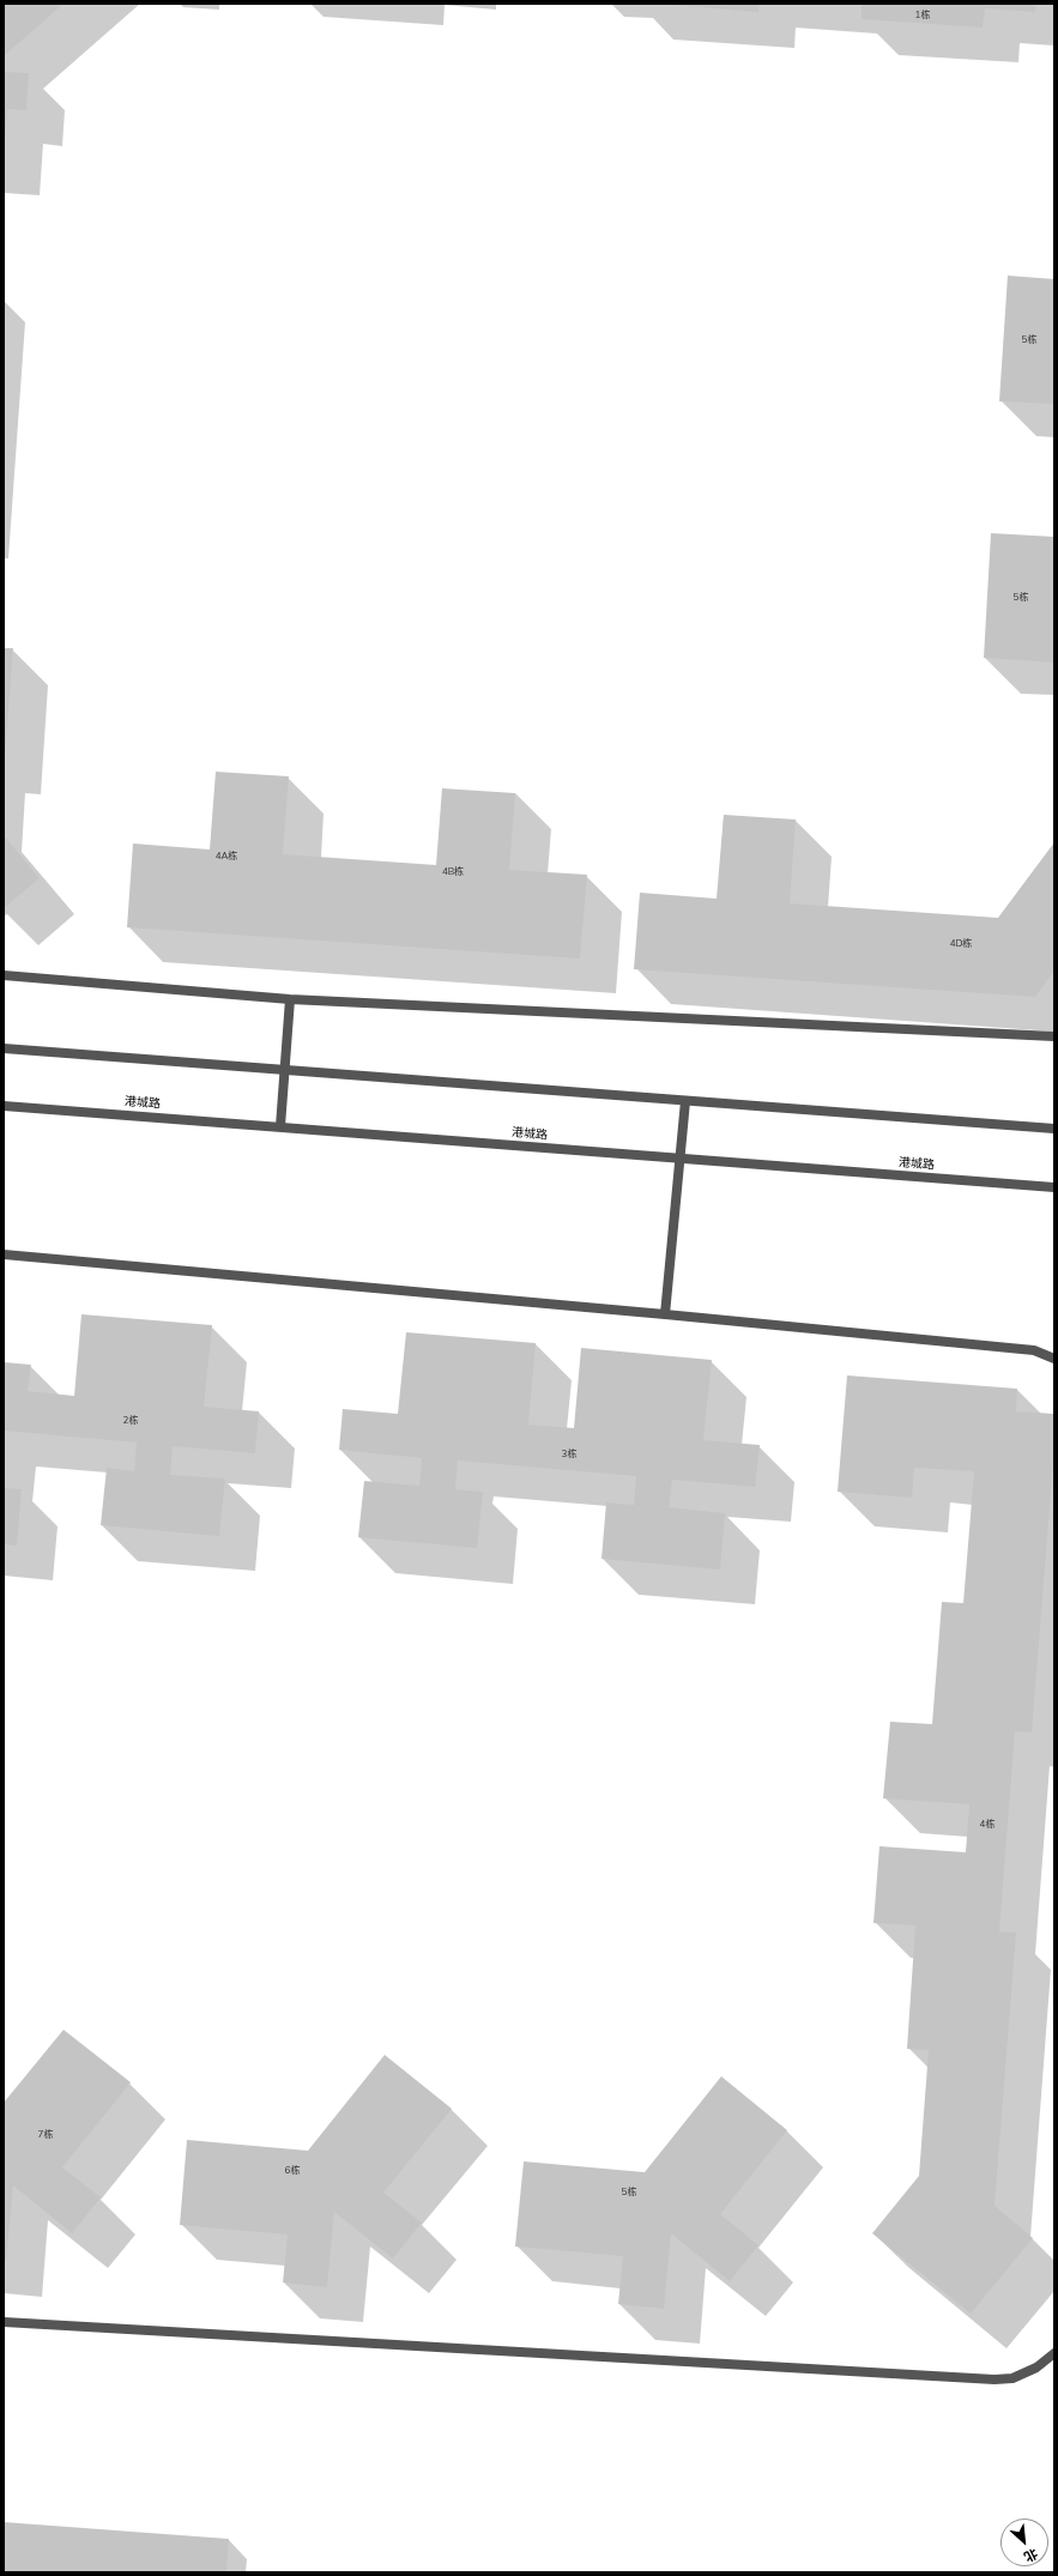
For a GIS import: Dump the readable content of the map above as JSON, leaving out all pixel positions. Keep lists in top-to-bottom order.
{
  "streets": {
    "street": ["港城路"]
  },
  "house_numbers": [
    "1栋",
    "5栋",
    "5栋",
    "4A栋",
    "4B栋",
    "4D栋",
    "2栋",
    "3栋",
    "4栋",
    "7栋",
    "6栋",
    "5栋"
  ],
  "north": "bottom right"
}
